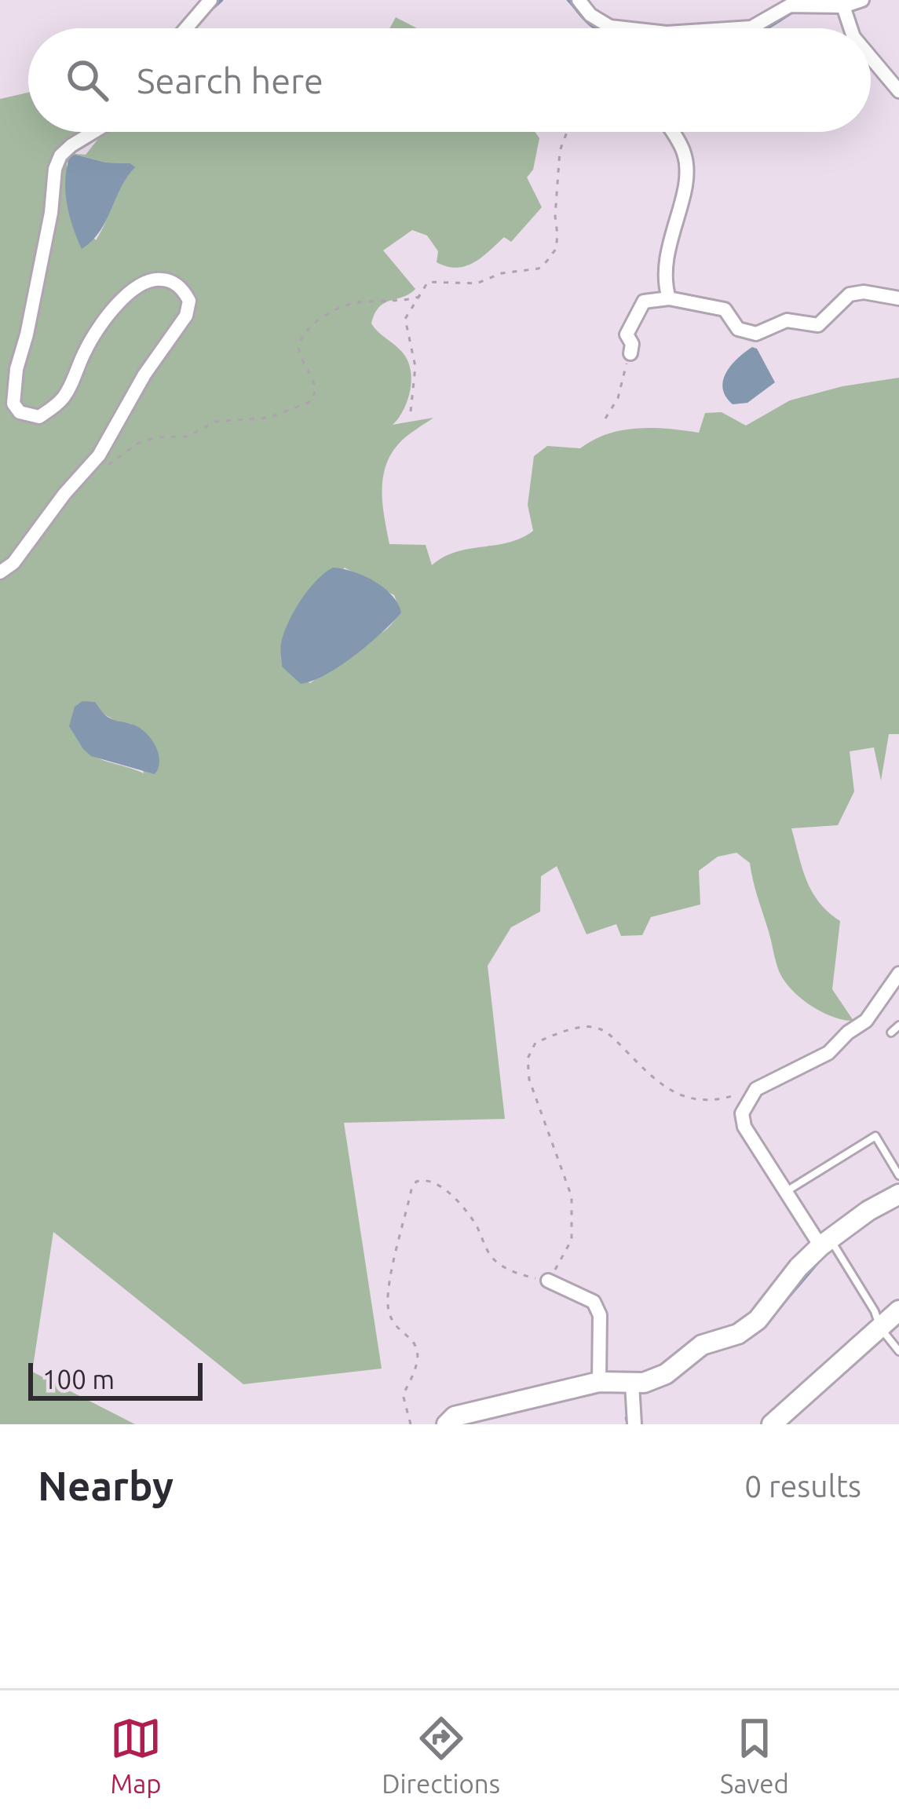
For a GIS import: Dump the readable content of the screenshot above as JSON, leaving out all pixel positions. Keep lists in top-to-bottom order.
{
  "scale_bar": "100 m",
  "page": {
    "search": "Search here",
    "scale": "100 m",
    "heading": ["Nearby", "0 results"],
    "nav": ["Map", "Directions", "Saved"]
  }
}
